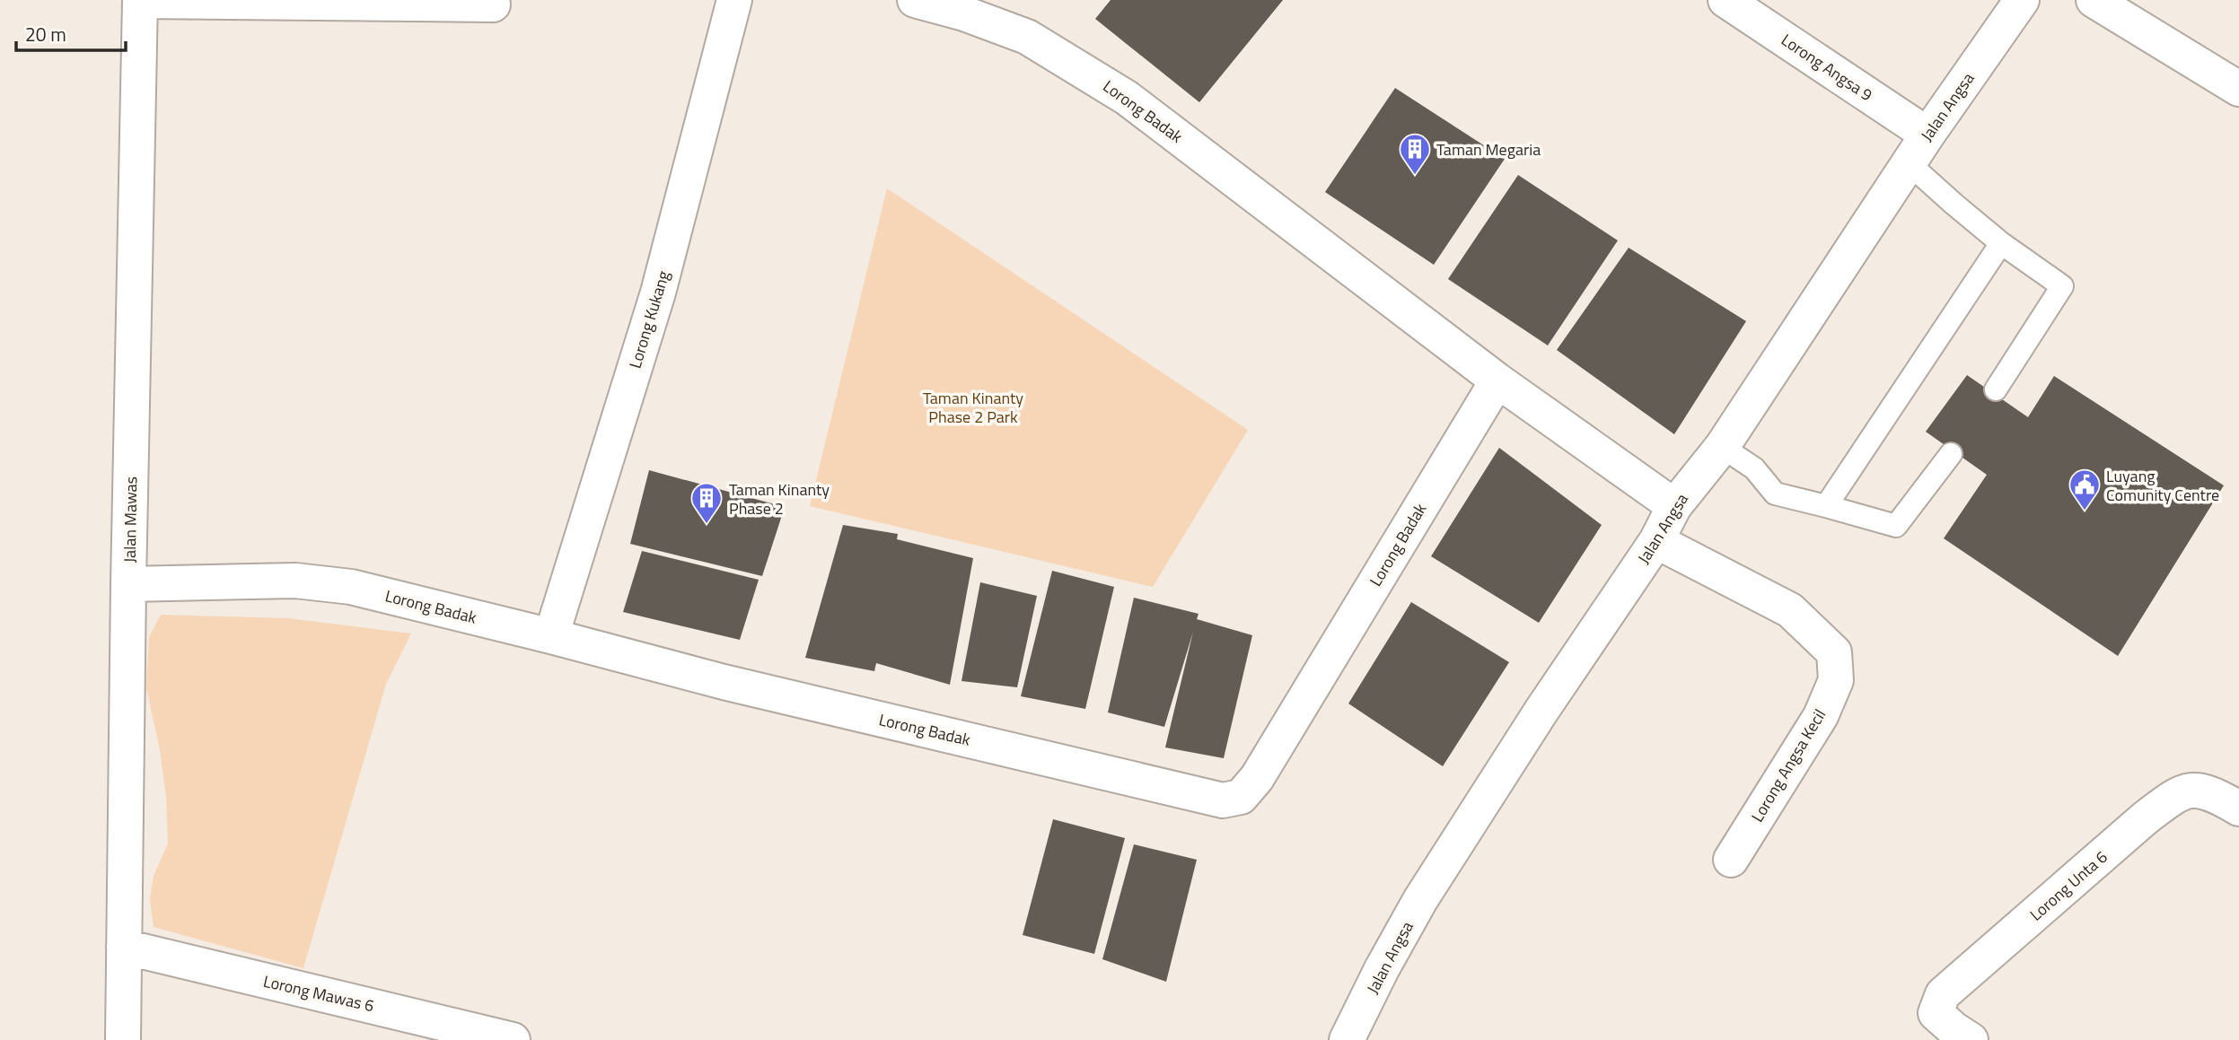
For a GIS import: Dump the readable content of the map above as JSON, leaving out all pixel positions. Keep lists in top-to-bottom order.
{
  "streets": {
    "street": [
      "Lorong Angsa 9",
      "Jalan Angsa",
      "Lorong Badak",
      "Lorong Kukang",
      "Jalan Mawas",
      "Lorong Angsa Kecil",
      "Lorong Unta 6",
      "Lorong Mawas 6"
    ]
  },
  "crossings": [
    ["Lorong Angsa 9", "Jalan Angsa"],
    ["Jalan Angsa", "Lorong Badak"],
    ["Jalan Angsa", "Lorong Angsa Kecil"],
    ["Lorong Badak", "Lorong Kukang"],
    ["Lorong Badak", "Jalan Mawas"],
    ["Jalan Mawas", "Lorong Mawas 6"]
  ],
  "parks": ["Taman Kinanty Phase 2 Park"],
  "places": {
    "building": ["Taman Megaria", "Taman Kinanty Phase 2"],
    "public building": ["Luyang Comunity Centre"]
  },
  "scale_bar": "20 m"
}
